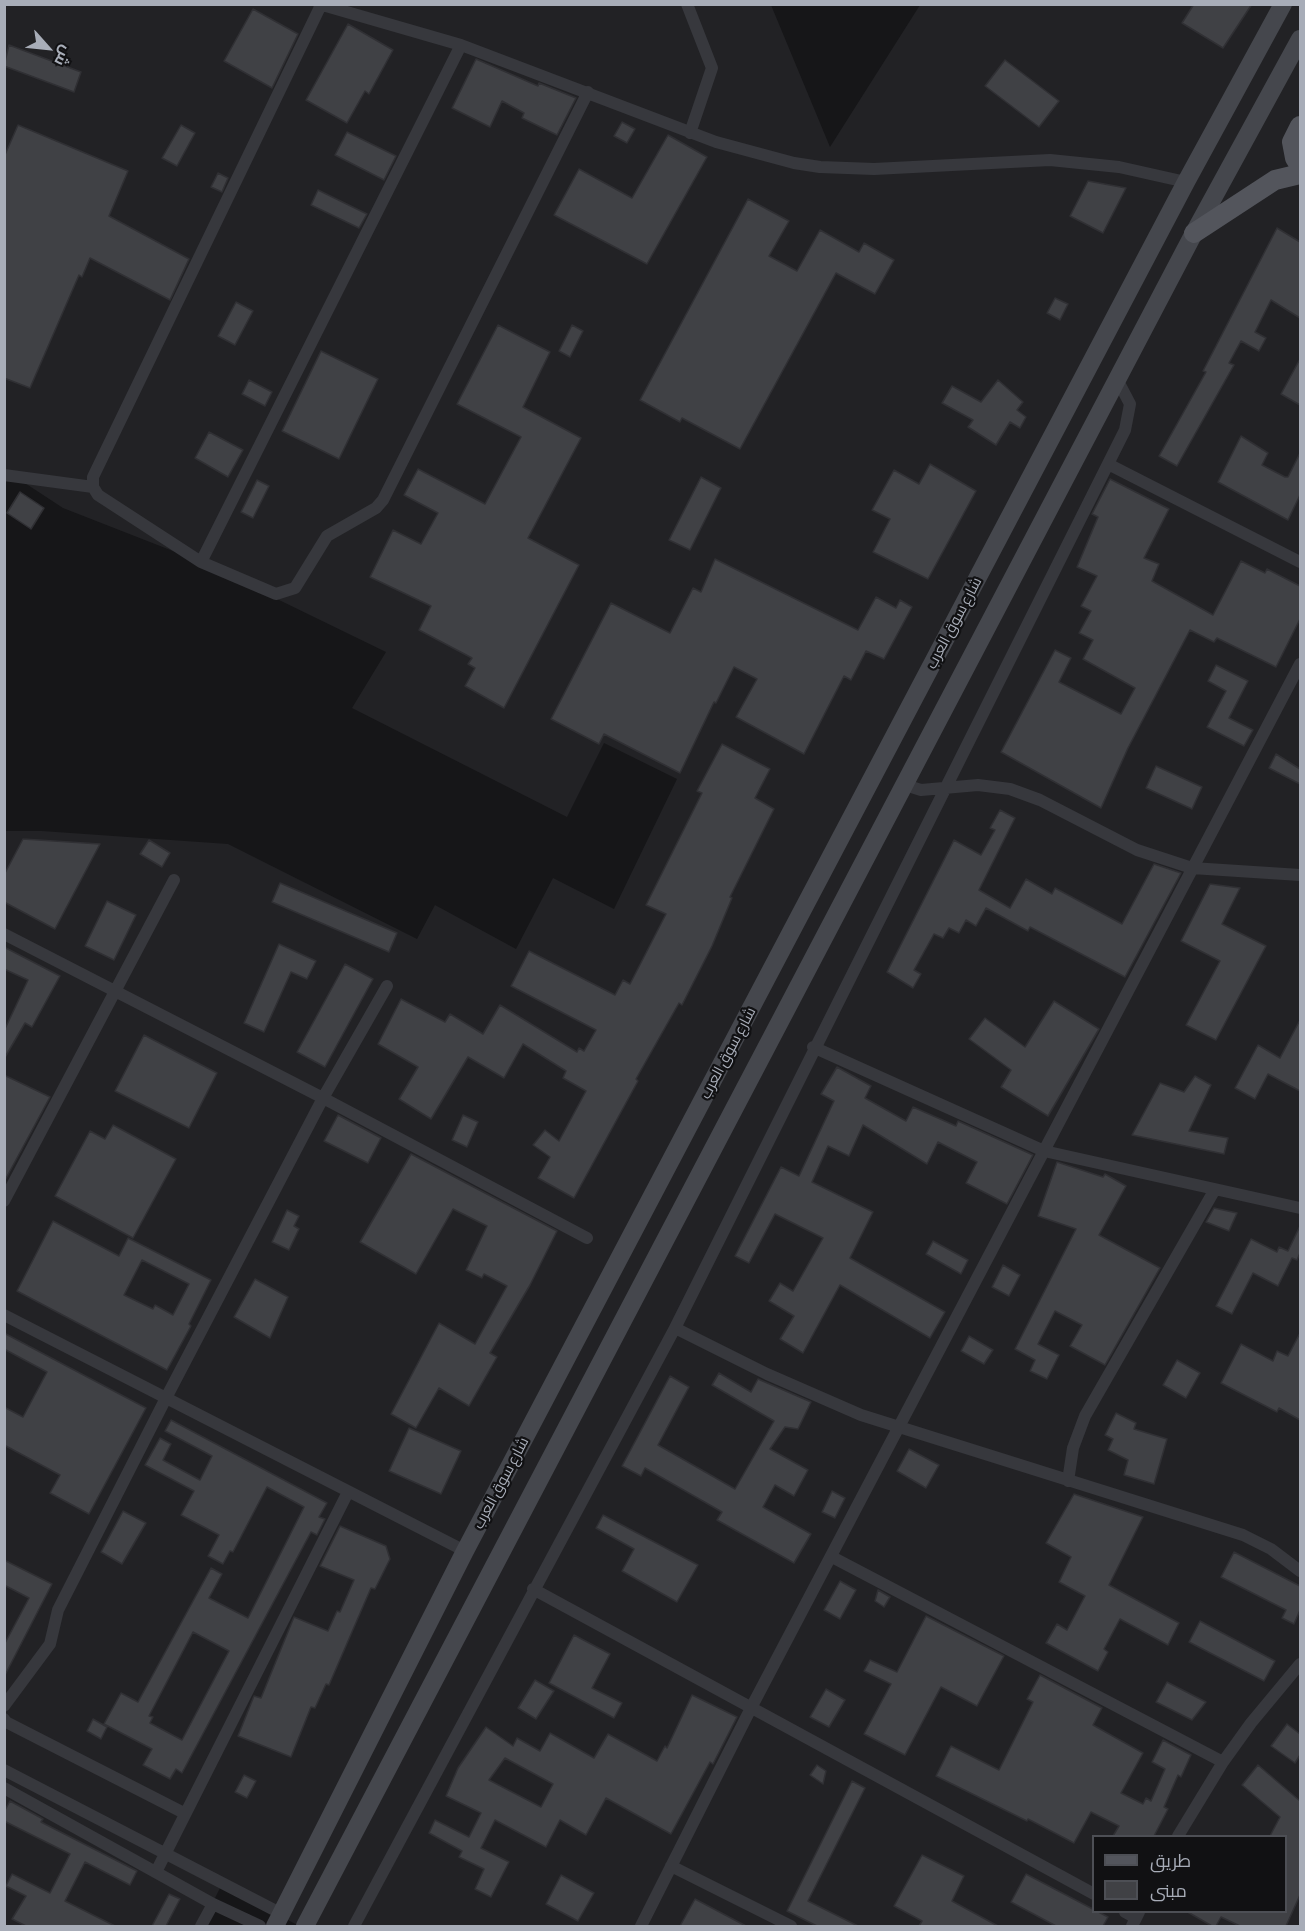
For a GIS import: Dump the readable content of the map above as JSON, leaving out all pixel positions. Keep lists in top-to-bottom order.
{
  "streets": {
    "main road": ["شارع سوق العرب"]
  },
  "legend": ["طريق", "مبنى"],
  "north": "bottom right"
}
